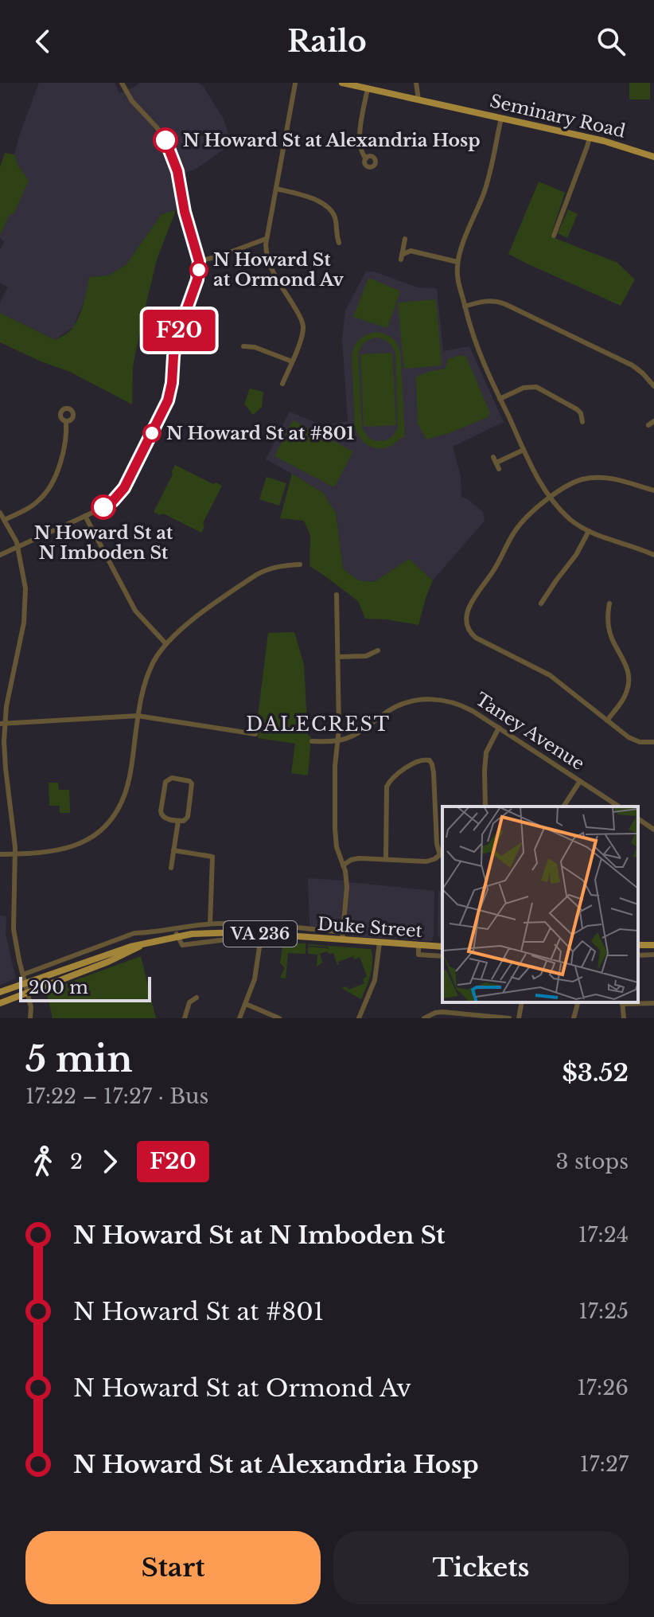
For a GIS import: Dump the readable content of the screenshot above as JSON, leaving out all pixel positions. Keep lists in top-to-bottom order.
{
  "streets": {
    "main road": ["Seminary Road", "Duke Street", "VA 236"],
    "street": ["Taney Avenue"]
  },
  "districts": ["DALECREST"],
  "places": [
    "N Howard St at Alexandria Hosp",
    "N Howard St at Ormond Av",
    "N Howard St at #801",
    "N Howard St at N Imboden St"
  ],
  "lines": ["bus line F20"],
  "scale_bar": "200 m",
  "page": {
    "header": "Railo",
    "on_map": "F20",
    "scale": "200 m",
    "heading": ["5 min", "17:22 – 17:27 · Bus", "$3.52"],
    "legs": ["2", "F20", "3 stops"],
    "list": [
      {
        "name": "N Howard St at N Imboden St",
        "value": "17:24"
      },
      {
        "name": "N Howard St at #801",
        "value": "17:25"
      },
      {
        "name": "N Howard St at Ormond Av",
        "value": "17:26"
      },
      {
        "name": "N Howard St at Alexandria Hosp",
        "value": "17:27"
      }
    ],
    "buttons": ["Start", "Tickets"]
  }
}
